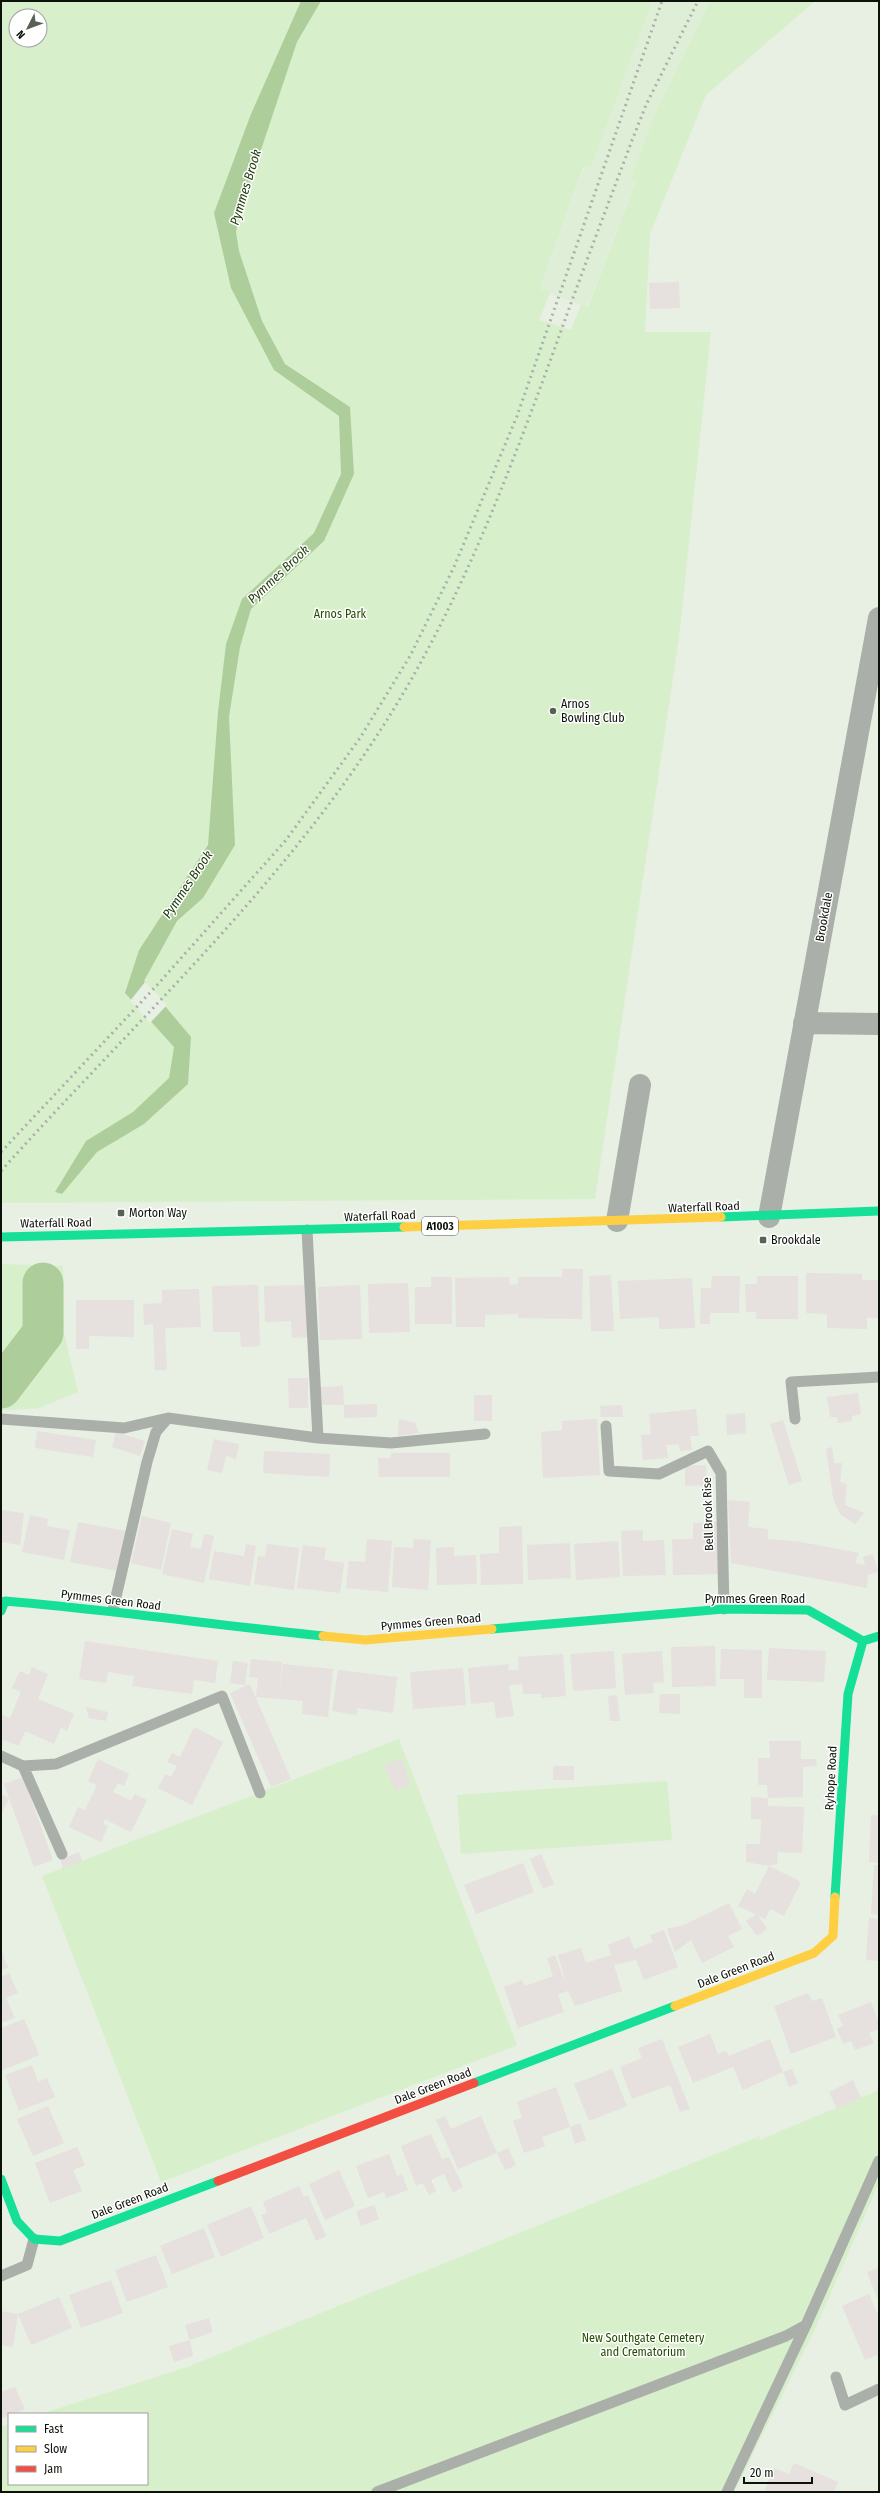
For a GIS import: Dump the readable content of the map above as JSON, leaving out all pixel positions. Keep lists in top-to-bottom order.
{
  "streets": {
    "street": [
      "Brookdale",
      "Waterfall Road",
      "A1003",
      "Pymmes Green Road",
      "Ryhope Road",
      "Dale Green Road"
    ],
    "lane": ["Bell Brook Rise"]
  },
  "crossings": [
    ["Brookdale", "Waterfall Road"],
    ["Bell Brook Rise", "Pymmes Green Road"],
    ["Pymmes Green Road", "Ryhope Road"],
    ["Ryhope Road", "Dale Green Road"]
  ],
  "water": ["Pymmes Brook"],
  "parks": ["Arnos Park", "New Southgate Cemetery and Crematorium"],
  "places": {
    "other": ["Arnos Bowling Club"],
    "transit": ["Morton Way", "Brookdale"]
  },
  "legend": ["Fast", "Slow", "Jam"],
  "scale_bar": "20 m",
  "north": "bottom left"
}
